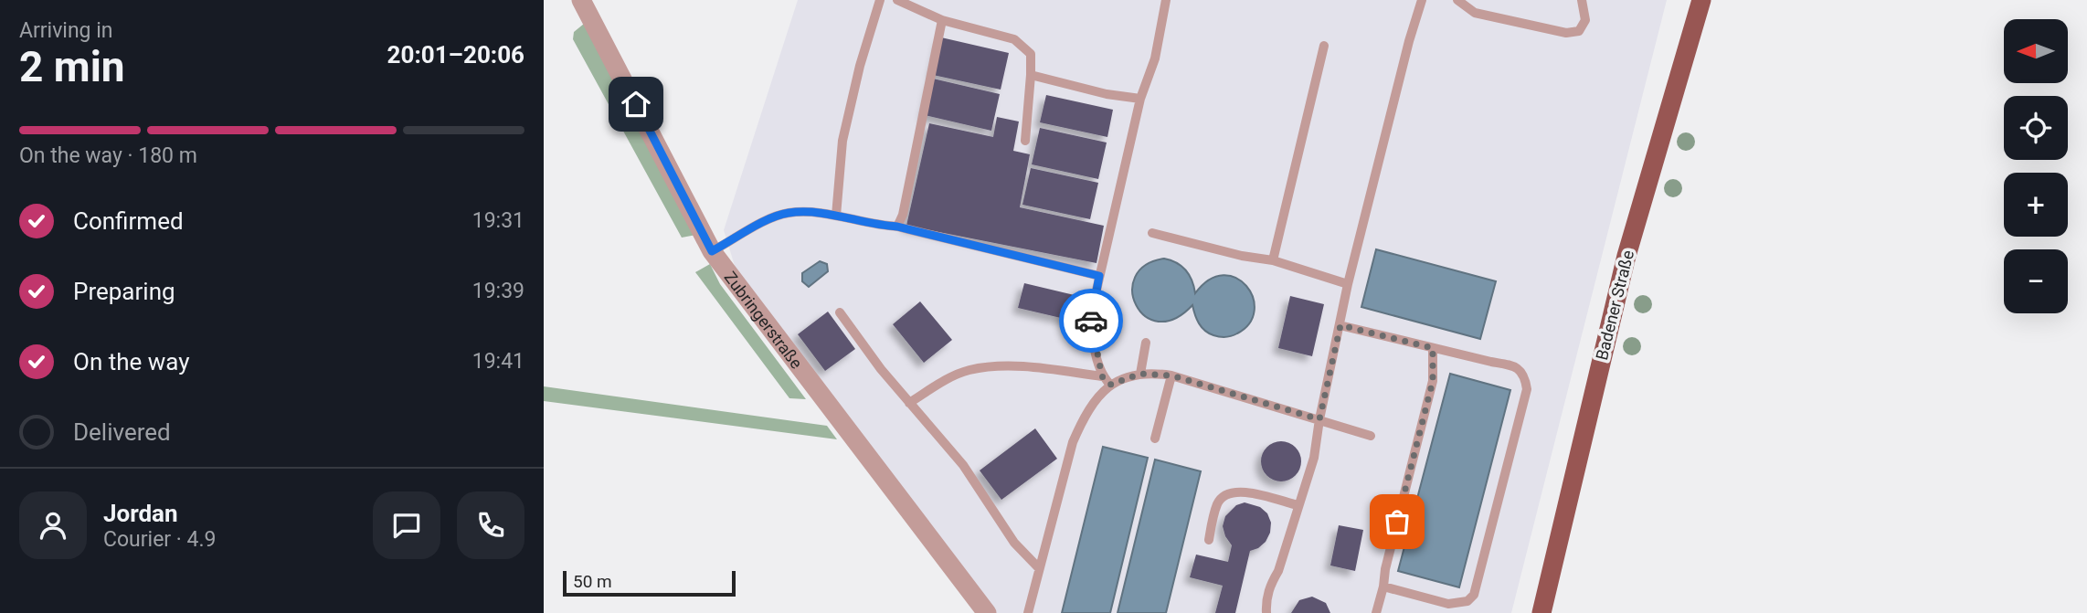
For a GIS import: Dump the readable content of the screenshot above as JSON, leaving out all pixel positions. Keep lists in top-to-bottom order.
{
  "streets": {
    "main road": ["Badener Straße"],
    "street": ["Zubringerstraße"]
  },
  "scale_bar": "50 m",
  "north": "left",
  "page": {
    "heading": ["2 min", "Arriving in", "20:01–20:06"],
    "panel": ["Jordan", "Courier · 4.9"],
    "map_buttons": ["+", "−"],
    "bar": "On the way · 180 m",
    "list": [
      ["Confirmed", "19:31"],
      ["Preparing", "19:39"],
      ["On the way", "19:41"],
      "Delivered"
    ],
    "scale": "50 m"
  }
}
